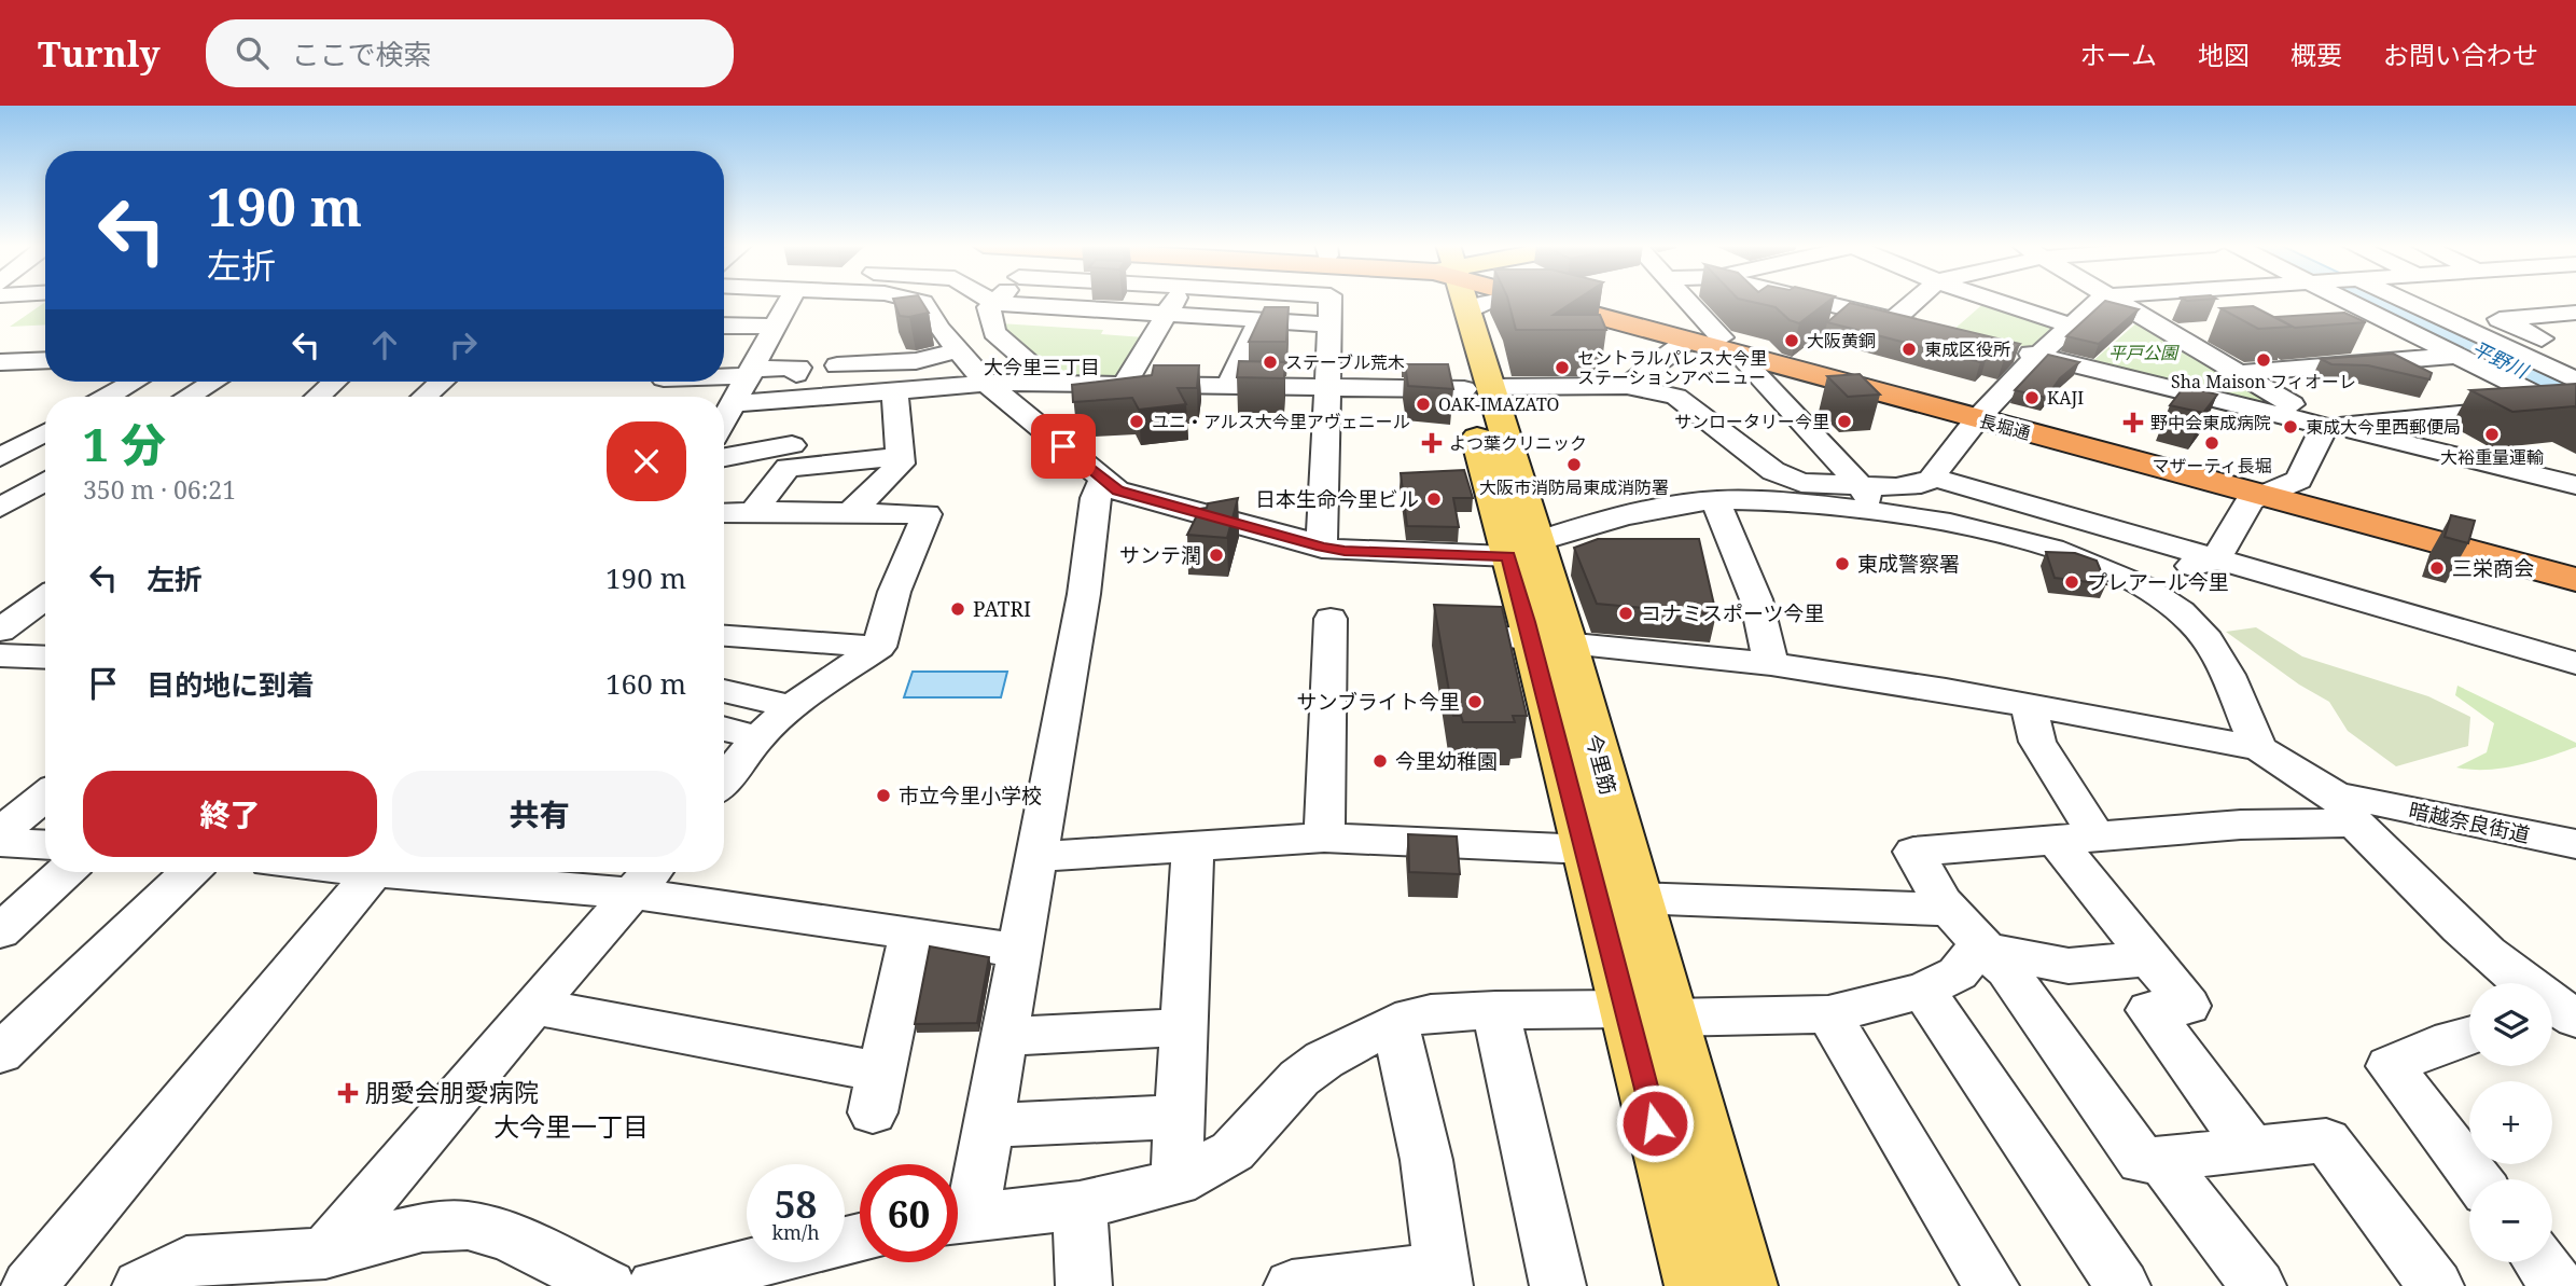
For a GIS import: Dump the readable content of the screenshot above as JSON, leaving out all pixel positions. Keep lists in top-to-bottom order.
{
  "streets": {
    "highway": ["長堀通"],
    "main road": ["今里筋"],
    "street": ["暗越奈良街道"]
  },
  "districts": ["大今里三丁目", "大今里一丁目"],
  "water": ["平野川"],
  "parks": ["平戸公園"],
  "places": {
    "other": [
      "大阪黄銅",
      "東成区役所",
      "Sha Maison フィオーレ",
      "ステーブル荒木",
      "セントラルパレス大今里 ステーションアベニュー",
      "KAJI",
      "OAK-IMAZATO",
      "ユニ・アルス大今里アヴェニール",
      "サンロータリー今里",
      "東成大今里西郵便局",
      "大裕重量運輸",
      "マザーティ長堀",
      "大阪市消防局東成消防署",
      "日本生命今里ビル",
      "サンテ潤",
      "東成警察署",
      "三栄商会",
      "プレアール今里",
      "PATRI",
      "コナミスポーツ今里",
      "サンブライト今里",
      "今里幼稚園",
      "市立今里小学校"
    ],
    "health": ["野中会東成病院", "よつ葉クリニック", "朋愛会朋愛病院"]
  },
  "page": {
    "header": "Turnly",
    "search": "ここで検索",
    "nav": [
      "ホーム",
      "地図",
      "概要",
      "お問い合わせ"
    ],
    "turn": ["190 m", "左折"],
    "heading": ["1 分", "350 m · 06:21"],
    "list": [
      {
        "name": "左折",
        "value": "190 m"
      },
      {
        "name": "目的地に到着",
        "value": "160 m"
      }
    ],
    "buttons": ["終了", "共有"],
    "map_buttons": ["+", "−"],
    "speed": "58 km/h",
    "limit": "60"
  }
}
